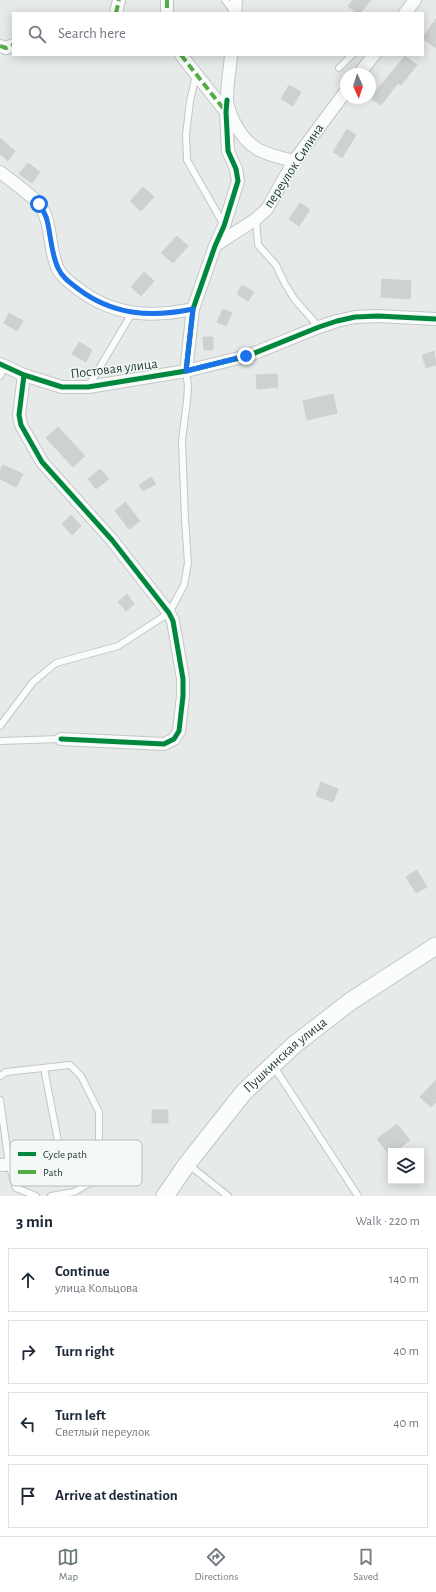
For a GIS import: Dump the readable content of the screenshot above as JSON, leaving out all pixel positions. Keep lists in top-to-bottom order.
{
  "streets": {
    "main road": ["Пушкинская улица"],
    "street": ["переулок Силина", "Постовая улица"]
  },
  "legend": ["Cycle path", "Path"],
  "north": "bottom",
  "page": {
    "search": "Search here",
    "heading": ["3 min", "Walk · 220 m"],
    "list": [
      ["Continue", "улица Кольцова", "140 m"],
      ["Turn right", "40 m"],
      ["Turn left", "Светлый переулок", "40 m"],
      "Arrive at destination"
    ],
    "nav": ["Map", "Directions", "Saved"]
  }
}
